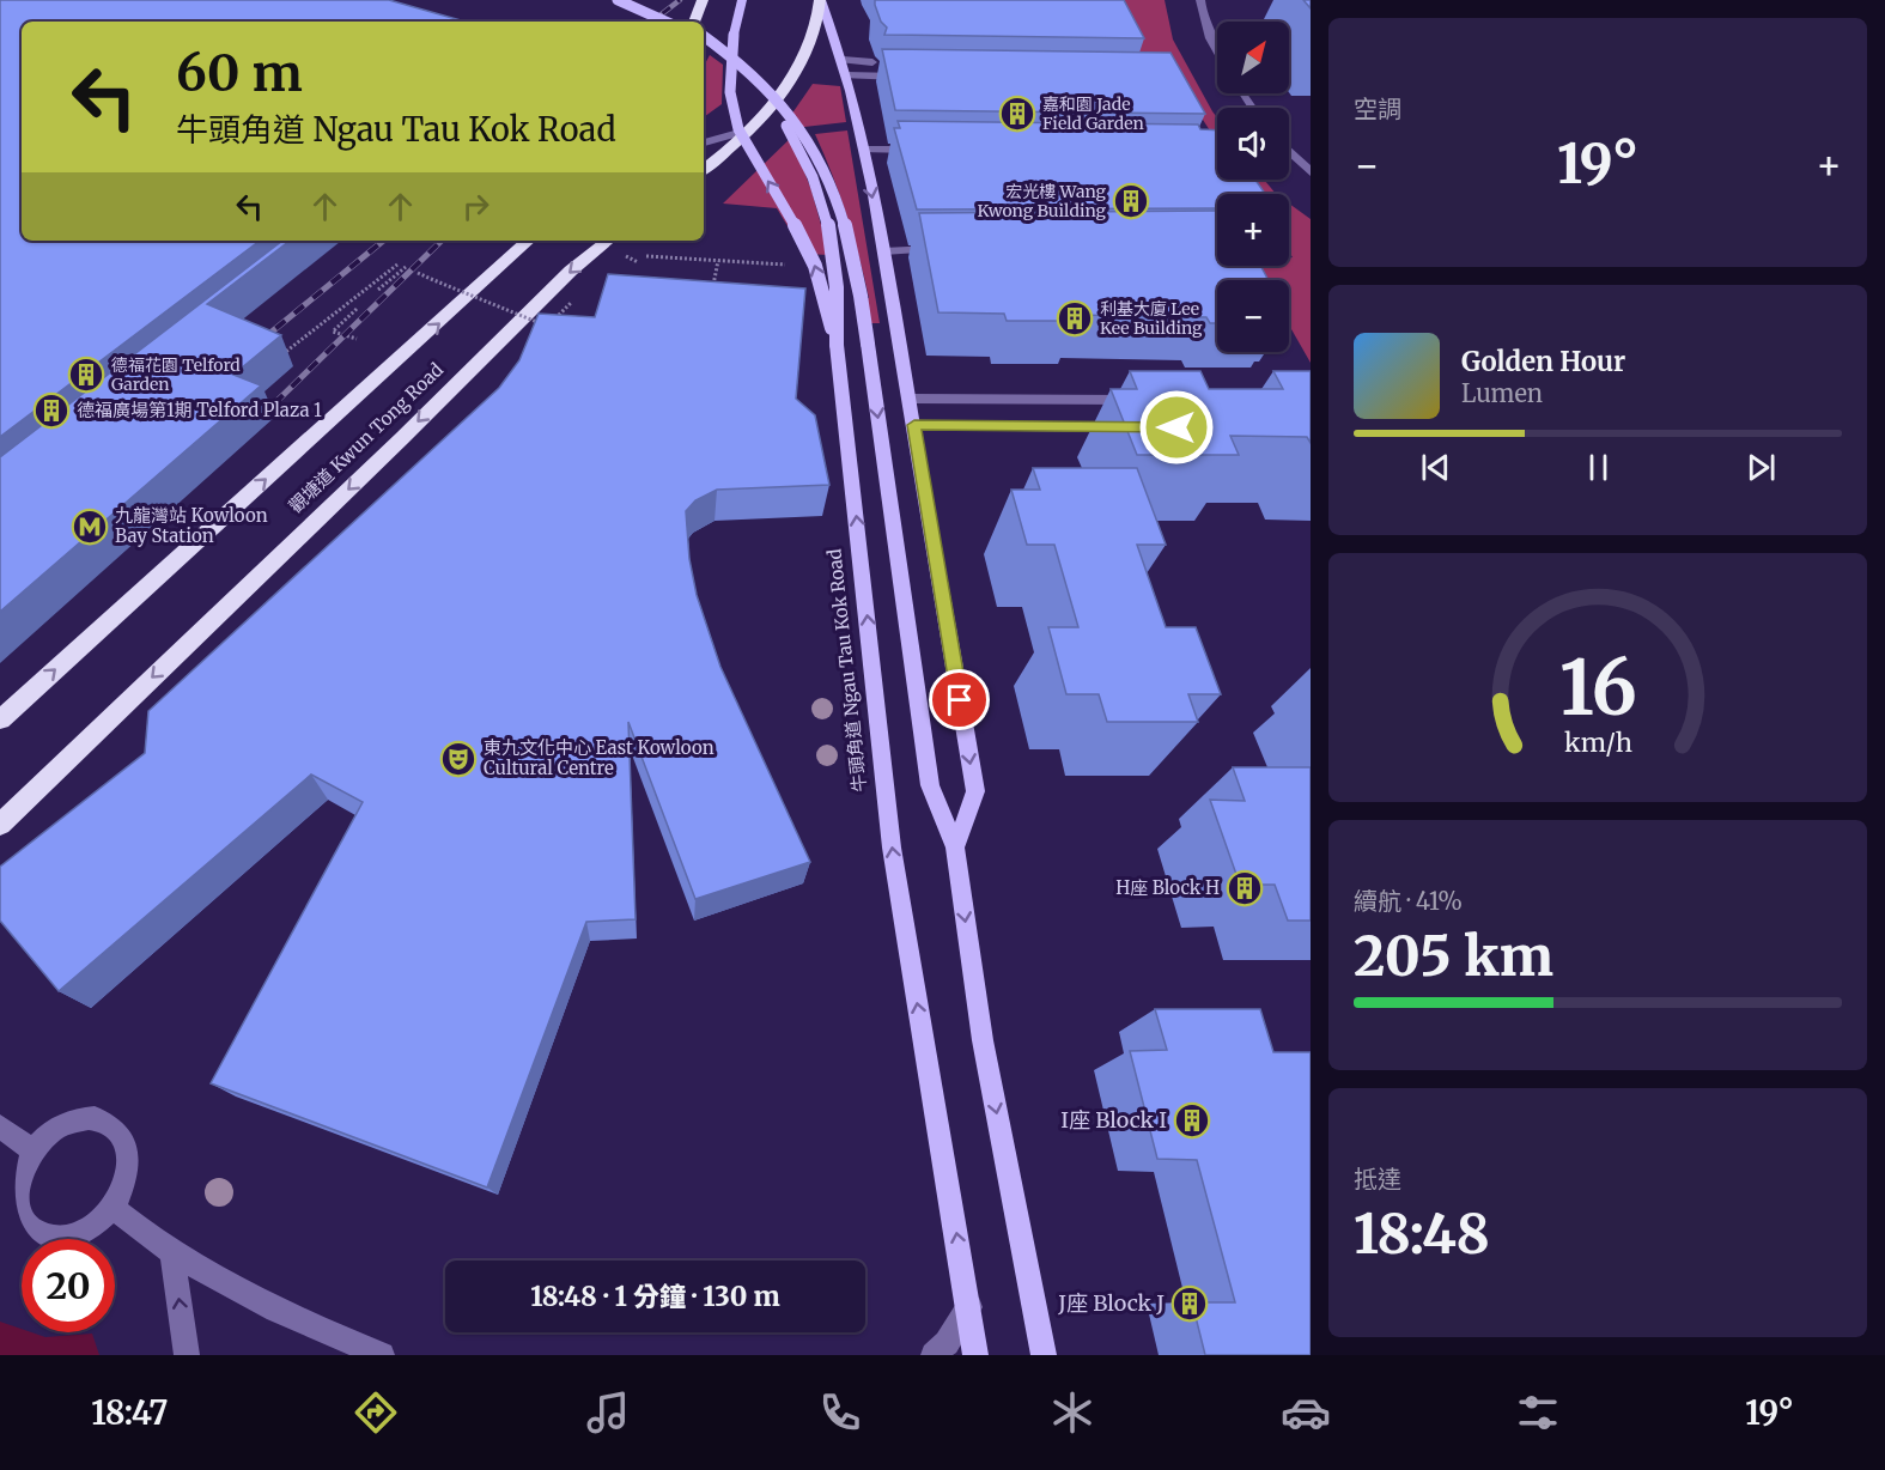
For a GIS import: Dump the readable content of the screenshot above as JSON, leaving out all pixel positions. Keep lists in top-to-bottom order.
{
  "streets": {
    "highway": ["觀塘道 Kwun Tong Road"],
    "main road": ["牛頭角道 Ngau Tau Kok Road"]
  },
  "places": {
    "building": [
      "嘉和園 Jade Field Garden",
      "宏光樓 Wang Kwong Building",
      "利基大廈 Lee Kee Building",
      "德福花園 Telford Garden",
      "德福廣場第1期 Telford Plaza 1",
      "H座 Block H",
      "I座 Block I",
      "J座 Block J"
    ],
    "metro station": ["九龍灣站 Kowloon Bay Station"],
    "theatre": ["東九文化中心 East Kowloon Cultural Centre"]
  },
  "north": "top right",
  "page": {
    "tile": [
      "空調",
      ["續航 · 41%", "205 km"],
      ["抵達", "18:48"]
    ],
    "map_buttons": ["+", "−"],
    "turn": ["60 m", "牛頭角道 Ngau Tau Kok Road"],
    "heat": ["−", "19°", "+"],
    "song": ["Golden Hour", "Lumen"],
    "limit": "20",
    "trip": "18:48 · 1 分鐘 · 130 m",
    "tabs": ["18:47", "19°"],
    "gauge": ["16", "km/h"]
  }
}
